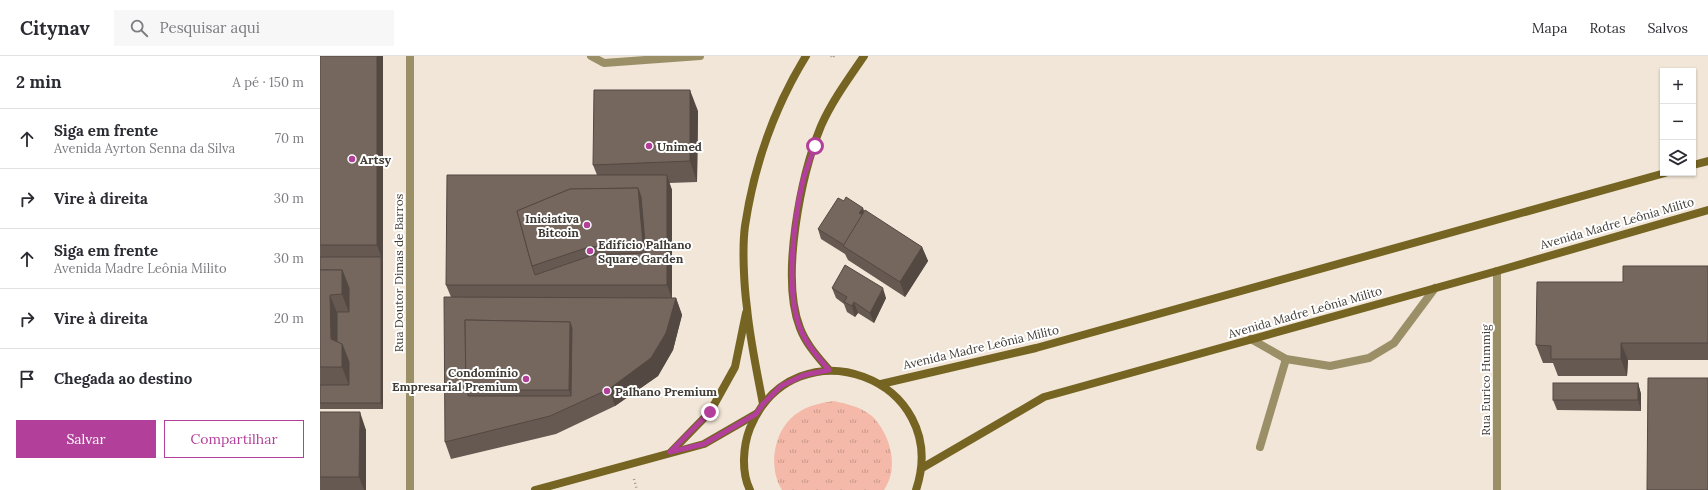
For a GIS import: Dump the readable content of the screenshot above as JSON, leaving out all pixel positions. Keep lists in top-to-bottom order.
{
  "streets": {
    "main road": ["Avenida Madre Leônia Milito"],
    "street": ["Rua Doutor Dimas de Barros", "Rua Eurico Hummig"]
  },
  "crossings": [
    ["Avenida Madre Leônia Milito", "Rua Eurico Hummig"]
  ],
  "places": [
    "Unimed",
    "Artsy",
    "Iniciativa Bitcoin",
    "Edifício Palhano Square Garden",
    "Condomínio Empresarial Premium",
    "Palhano Premium"
  ],
  "page": {
    "header": "Citynav",
    "search": "Pesquisar aqui",
    "nav": ["Mapa", "Rotas", "Salvos"],
    "heading": ["2 min", "A pé · 150 m"],
    "map_buttons": ["+", "−"],
    "list": [
      ["Siga em frente", "Avenida Ayrton Senna da Silva", "70 m"],
      ["Vire à direita", "30 m"],
      ["Siga em frente", "Avenida Madre Leônia Milito", "30 m"],
      ["Vire à direita", "20 m"],
      "Chegada ao destino"
    ],
    "buttons": ["Salvar", "Compartilhar"]
  }
}
